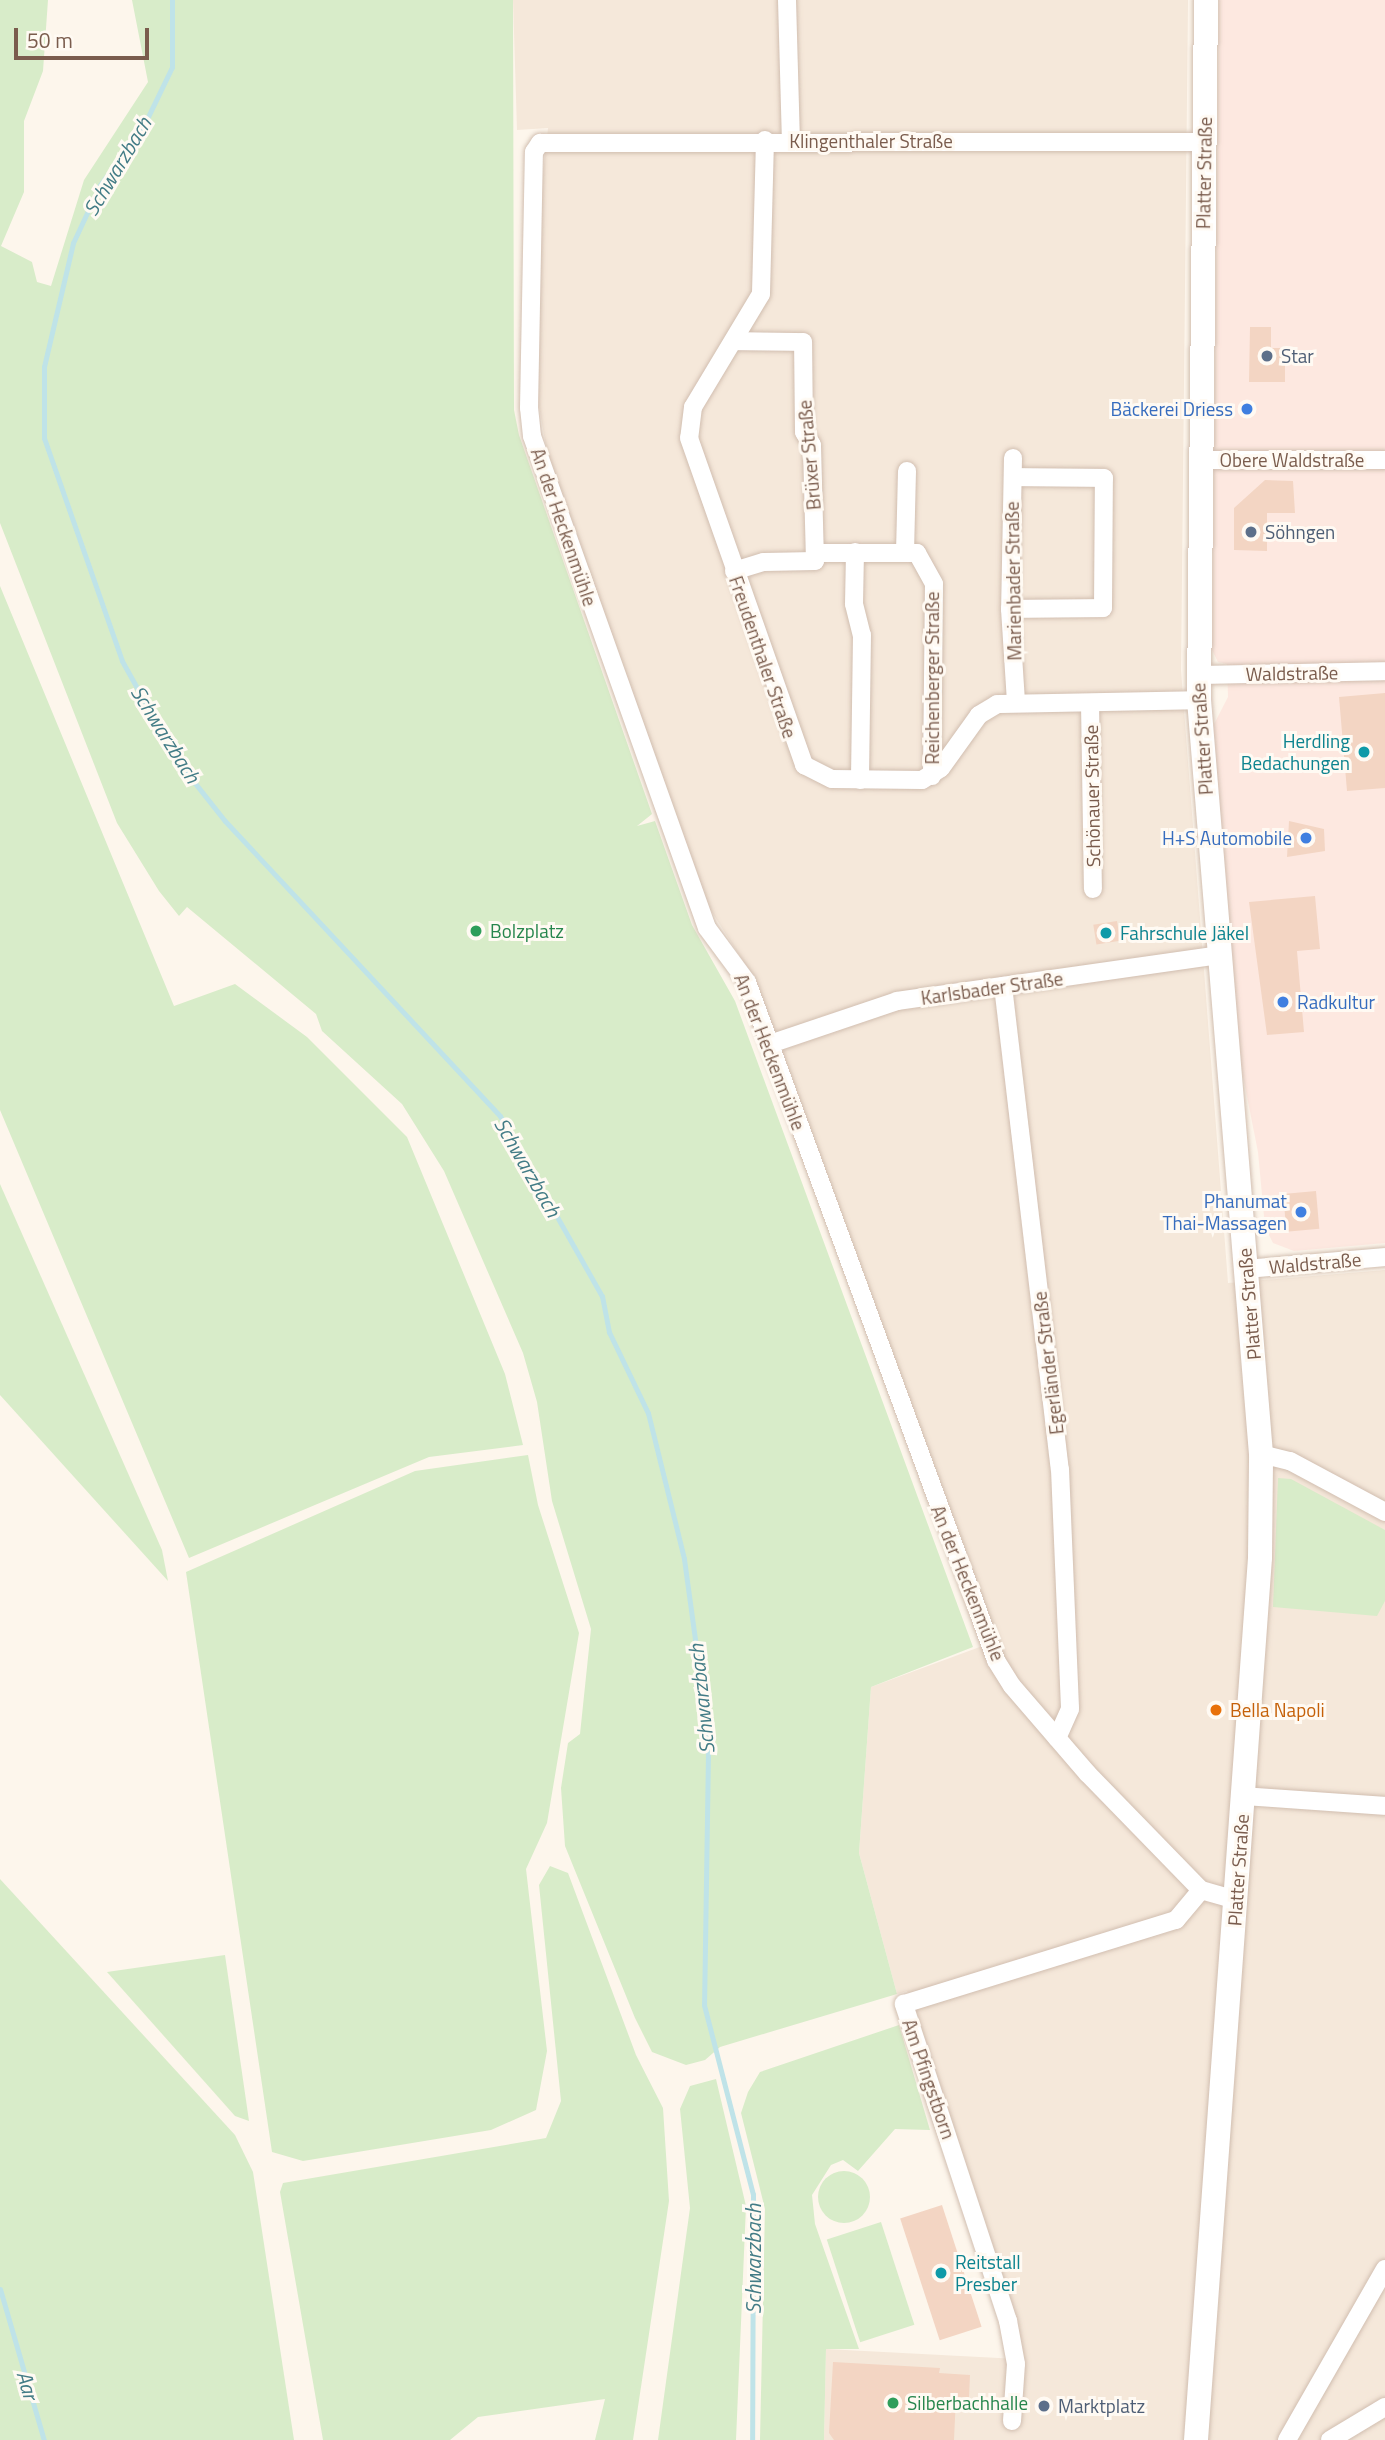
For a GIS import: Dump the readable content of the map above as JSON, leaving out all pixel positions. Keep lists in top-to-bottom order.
{
  "streets": {
    "main road": ["Platter Straße"],
    "street": [
      "Klingenthaler Straße",
      "Brüxer Straße",
      "Obere Waldstraße",
      "An der Heckenmühle",
      "Marienbader Straße",
      "Freudenthaler Straße",
      "Waldstraße",
      "Reichenberger Straße",
      "Schönauer Straße",
      "Karlsbader Straße",
      "Egerländer Straße",
      "Am Pfingstborn"
    ]
  },
  "crossings": [
    ["Klingenthaler Straße", "Platter Straße"],
    ["Klingenthaler Straße", "An der Heckenmühle"],
    ["Klingenthaler Straße", "Freudenthaler Straße"],
    ["Platter Straße", "Obere Waldstraße"],
    ["Platter Straße", "Waldstraße"],
    ["Platter Straße", "Karlsbader Straße"],
    ["Brüxer Straße", "Freudenthaler Straße"],
    ["An der Heckenmühle", "Karlsbader Straße"],
    ["An der Heckenmühle", "Egerländer Straße"],
    ["An der Heckenmühle", "Am Pfingstborn"],
    ["Freudenthaler Straße", "Reichenberger Straße"],
    ["Karlsbader Straße", "Egerländer Straße"]
  ],
  "water": ["Schwarzbach", "Aar"],
  "places": [
    "Star",
    "Bäckerei Driess",
    "Söhngen",
    "Herdling Bedachungen",
    "H+S Automobile",
    "Bolzplatz",
    "Fahrschule Jäkel",
    "Radkultur",
    "Phanumat Thai-Massagen",
    "Bella Napoli",
    "Reitstall Presber",
    "Silberbachhalle",
    "Marktplatz"
  ],
  "scale_bar": "50 m"
}
